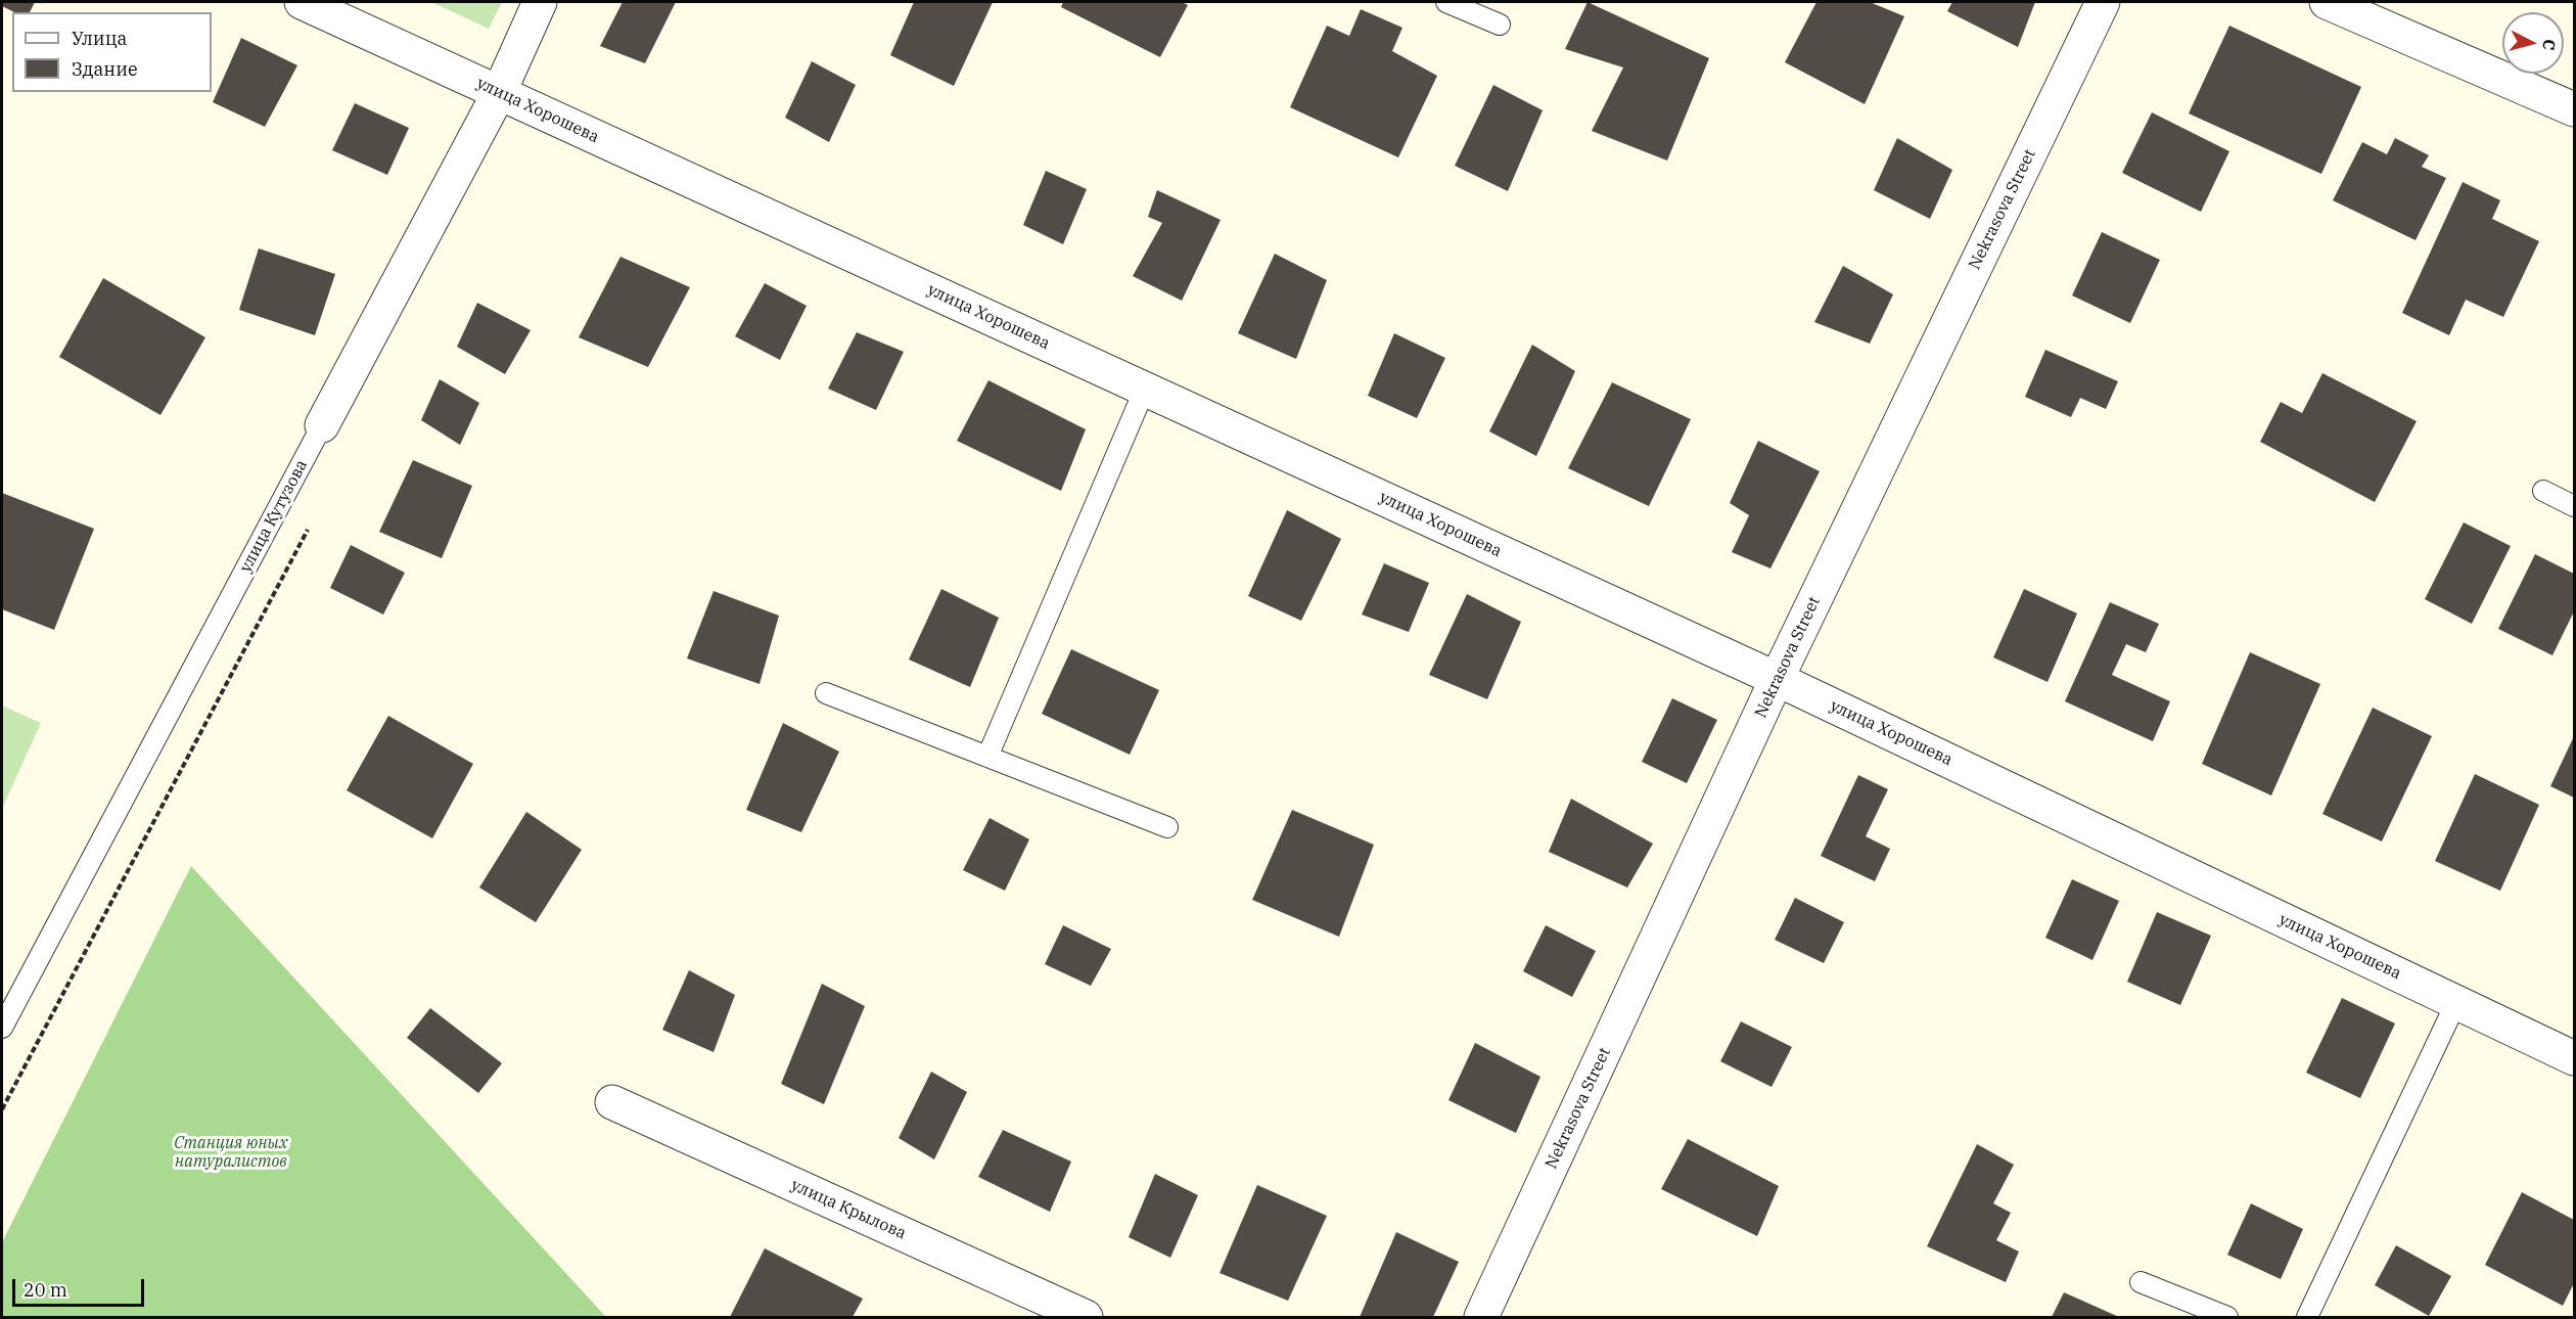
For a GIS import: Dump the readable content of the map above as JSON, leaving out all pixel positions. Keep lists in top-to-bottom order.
{
  "streets": {
    "street": [
      "улица Хорошева",
      "Nekrasova Street",
      "улица Кутузова",
      "улица Крылова"
    ]
  },
  "crossings": [
    ["улица Хорошева", "Nekrasova Street"],
    ["улица Хорошева", "улица Кутузова"]
  ],
  "parks": ["Станция юных натуралистов"],
  "legend": ["Улица", "Здание"],
  "scale_bar": "20 m",
  "north": "right"
}
